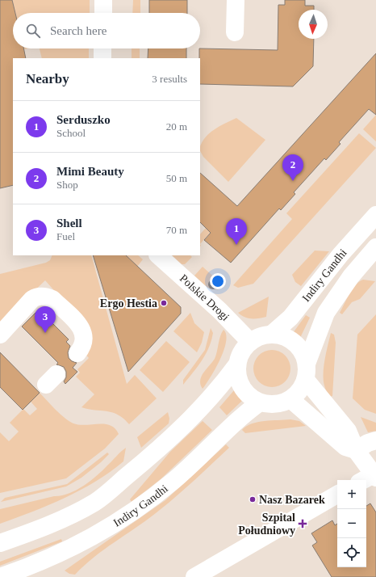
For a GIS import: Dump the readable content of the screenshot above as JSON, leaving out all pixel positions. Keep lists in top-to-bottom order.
{
  "streets": {
    "street": ["Indiry Gandhi", "Polskie Drogi"]
  },
  "crossings": [
    ["Indiry Gandhi", "Polskie Drogi"]
  ],
  "places": {
    "other": ["Ergo Hestia", "Nasz Bazarek"],
    "health": ["Szpital Południowy"]
  },
  "north": "bottom",
  "page": {
    "search": "Search here",
    "heading": ["Nearby", "3 results"],
    "list": [
      {
        "mark": "1",
        "name": "Serduszko",
        "note": "School",
        "value": "20 m"
      },
      {
        "mark": "2",
        "name": "Mimi Beauty",
        "note": "Shop",
        "value": "50 m"
      },
      {
        "mark": "3",
        "name": "Shell",
        "note": "Fuel",
        "value": "70 m"
      }
    ],
    "pins": ["2", "1", "3"],
    "map_buttons": ["+", "−"]
  }
}
